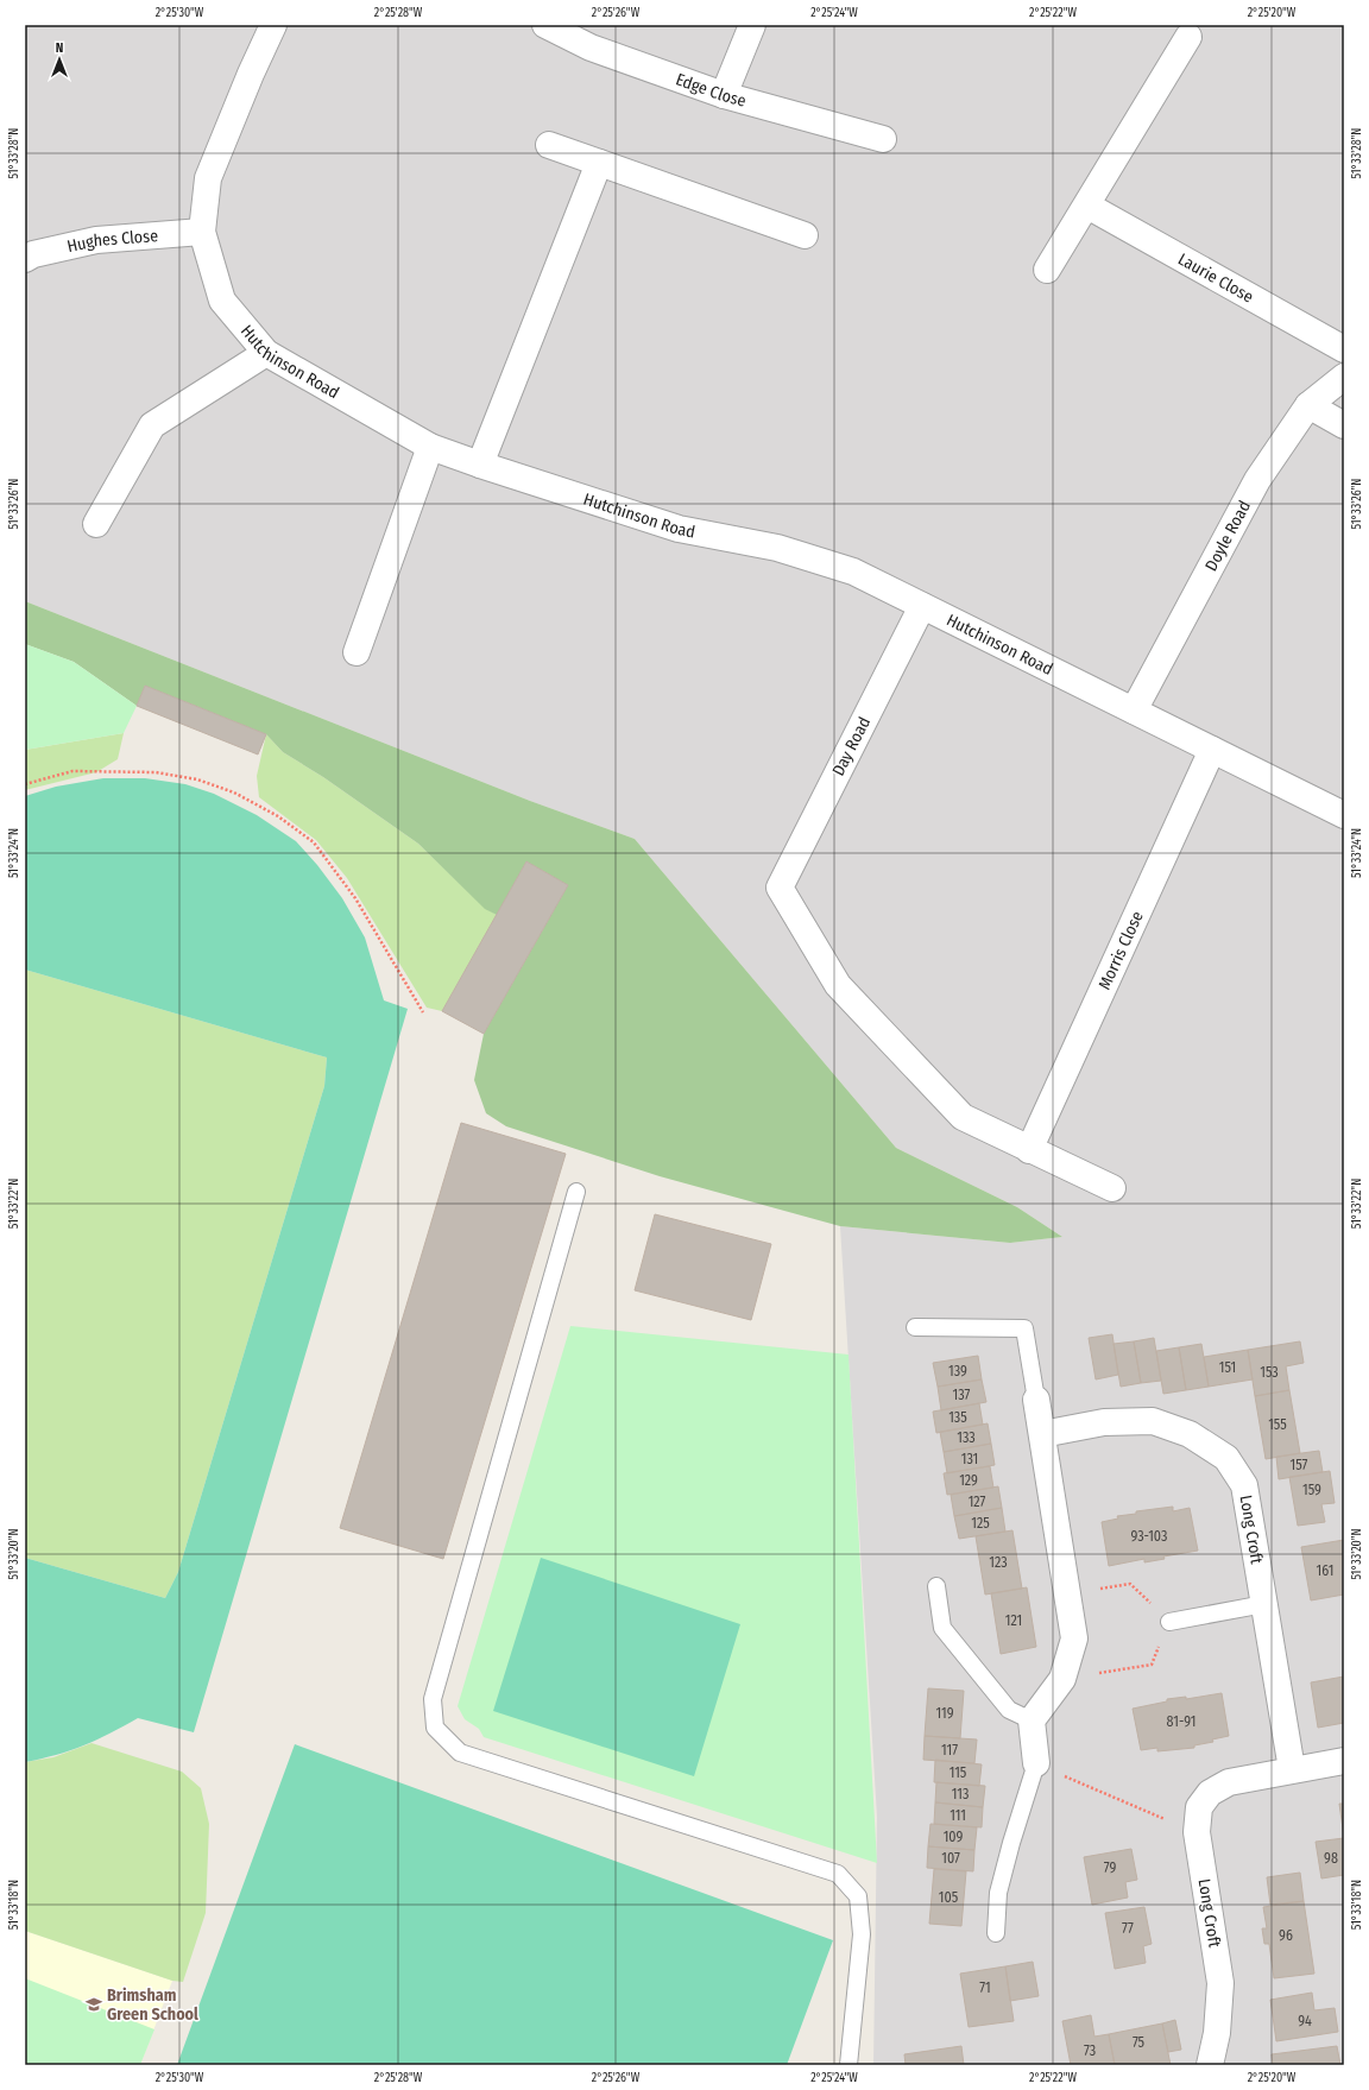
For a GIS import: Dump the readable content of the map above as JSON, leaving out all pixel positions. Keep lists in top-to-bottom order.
{
  "streets": {
    "street": [
      "Edge Close",
      "Hughes Close",
      "Laurie Close",
      "Hutchinson Road",
      "Doyle Road",
      "Day Road",
      "Morris Close",
      "Long Croft"
    ]
  },
  "crossings": [
    ["Hughes Close", "Hutchinson Road"],
    ["Hutchinson Road", "Doyle Road"],
    ["Hutchinson Road", "Day Road"],
    ["Hutchinson Road", "Morris Close"],
    ["Day Road", "Morris Close"]
  ],
  "places": {
    "school or university": ["Brimsham Green School"]
  },
  "house_numbers": [
    "151",
    "139",
    "153",
    "137",
    "135",
    "155",
    "133",
    "131",
    "157",
    "129",
    "159",
    "127",
    "125",
    "93-103",
    "123",
    "161",
    "121",
    "119",
    "81-91",
    "117",
    "115",
    "113",
    "111",
    "109",
    "107",
    "98",
    "79",
    "105",
    "77",
    "96",
    "71",
    "94",
    "75",
    "73"
  ],
  "north": "top",
  "coordinates": [
    "2°25'30\"W",
    "2°25'28\"W",
    "2°25'26\"W",
    "2°25'24\"W",
    "2°25'22\"W",
    "2°25'20\"W",
    "51°33'28\"N",
    "51°33'26\"N",
    "51°33'24\"N",
    "51°33'22\"N",
    "51°33'20\"N",
    "51°33'18\"N"
  ]
}
